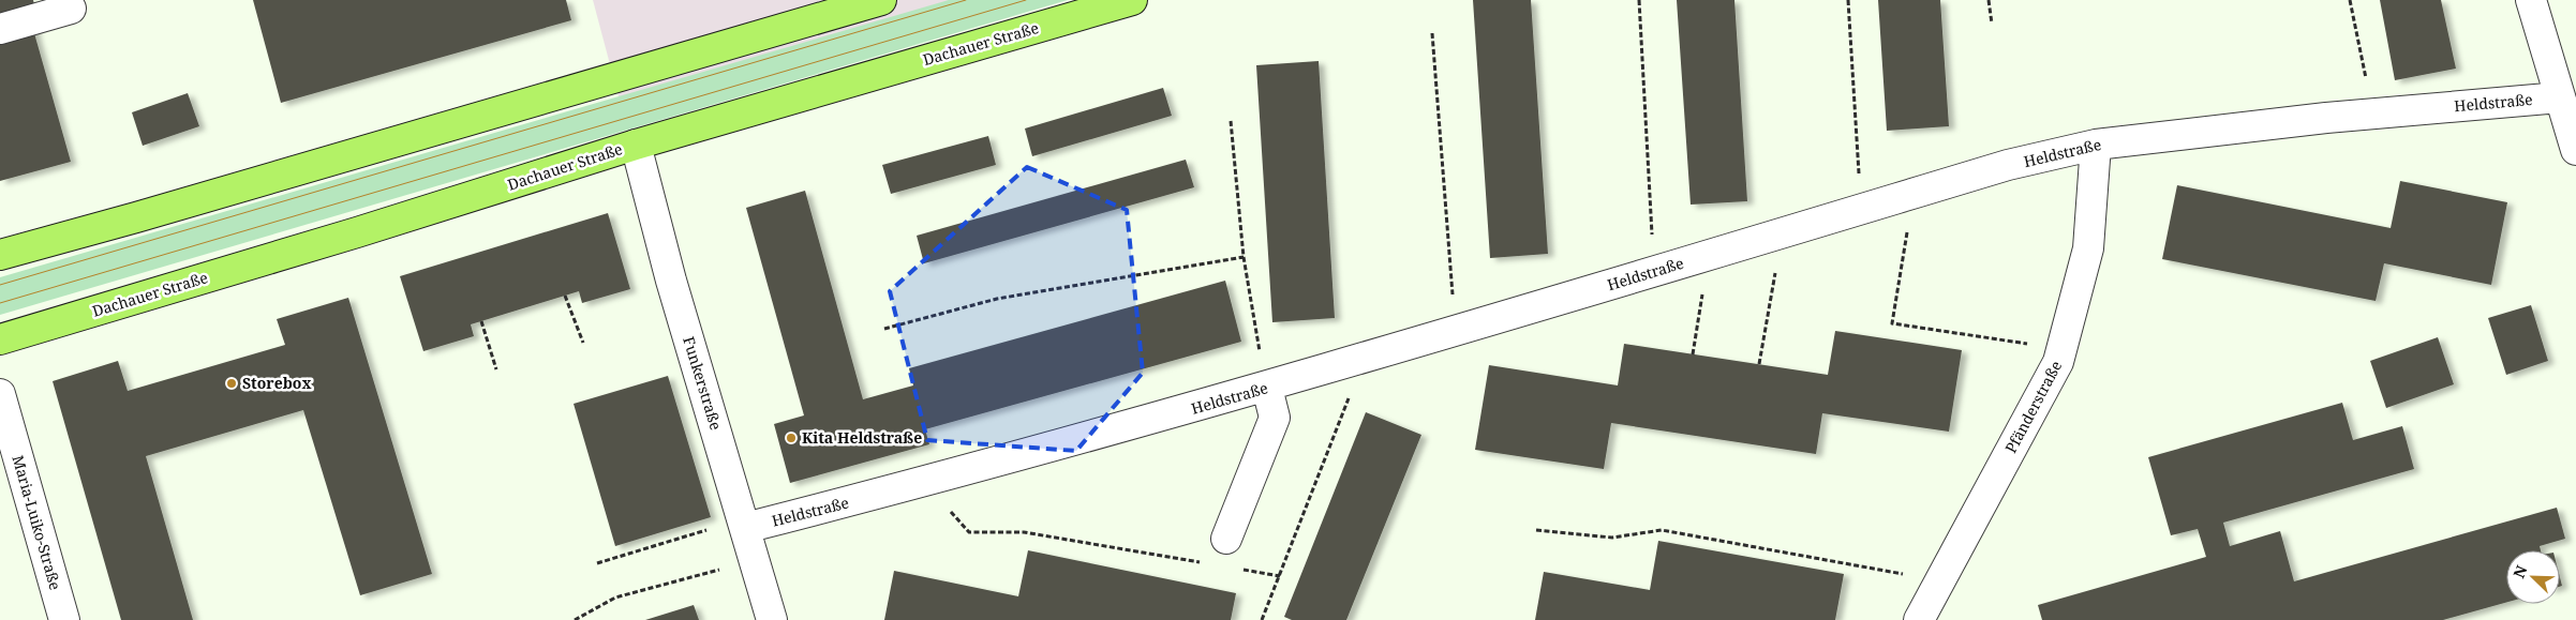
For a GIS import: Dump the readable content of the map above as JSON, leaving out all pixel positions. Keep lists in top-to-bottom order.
{
  "streets": {
    "main road": ["Dachauer Straße"],
    "street": [
      "Heldstraße",
      "Funkerstraße",
      "Pfänderstraße",
      "Maria-Luiko-Straße"
    ]
  },
  "crossings": [
    ["Dachauer Straße", "Funkerstraße"],
    ["Heldstraße", "Funkerstraße"],
    ["Heldstraße", "Pfänderstraße"]
  ],
  "places": ["Storebox", "Kita Heldstraße"],
  "north": "top left"
}
